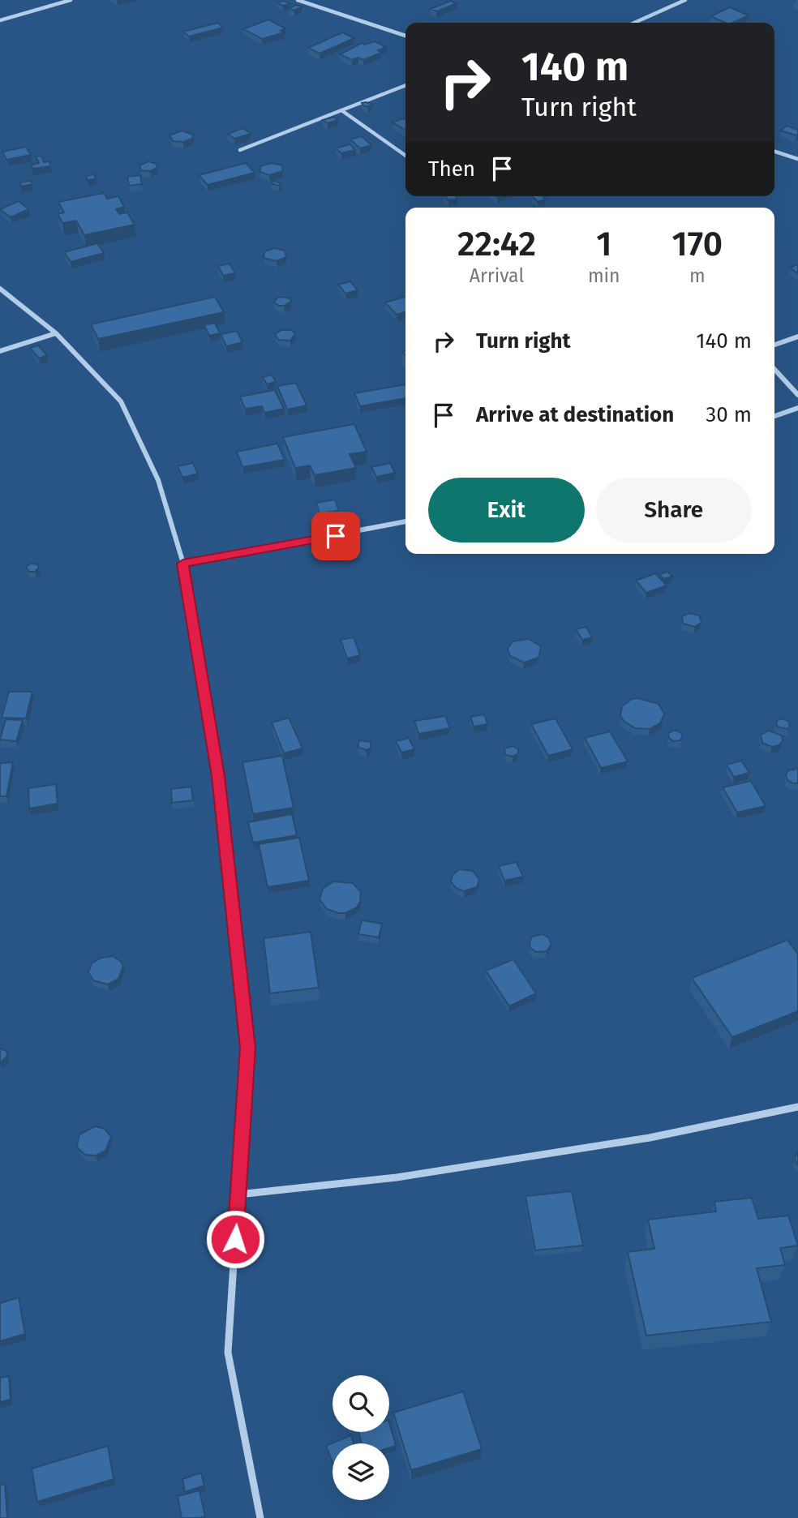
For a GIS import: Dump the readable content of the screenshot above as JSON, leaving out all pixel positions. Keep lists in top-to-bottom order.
{
  "page": {
    "turn": ["140 m", "Turn right"],
    "then": "Then",
    "eta": [
      "22:42",
      "Arrival",
      "1",
      "min",
      "170",
      "m"
    ],
    "list": [
      {
        "name": "Turn right",
        "value": "140 m"
      },
      {
        "name": "Arrive at destination",
        "value": "30 m"
      }
    ],
    "buttons": ["Exit", "Share"]
  }
}
